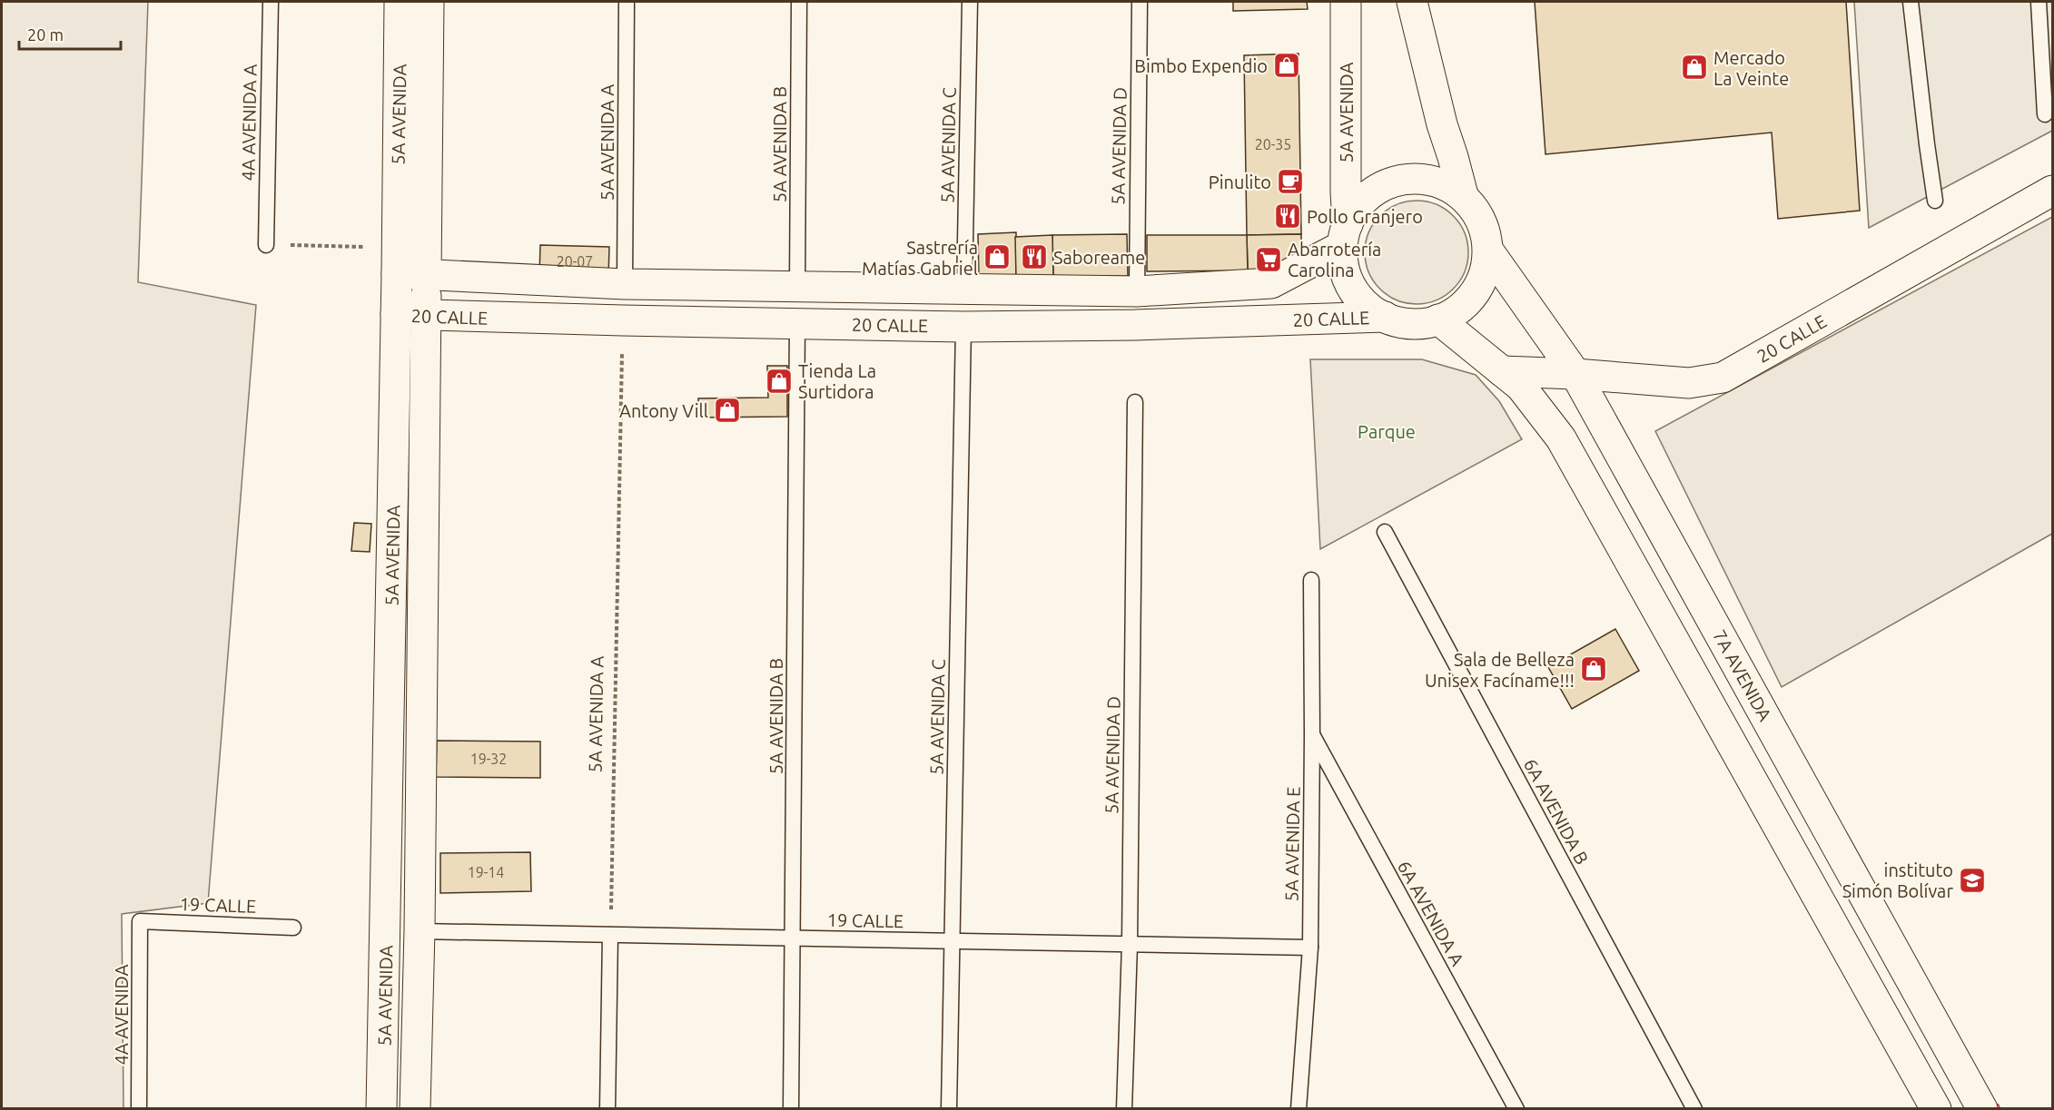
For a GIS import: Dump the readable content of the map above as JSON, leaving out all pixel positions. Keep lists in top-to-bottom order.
{
  "streets": {
    "street": ["5A AVENIDA", "20 CALLE", "7A AVENIDA"],
    "lane": [
      "4A AVENIDA A",
      "5A AVENIDA A",
      "5A AVENIDA B",
      "5A AVENIDA C",
      "5A AVENIDA D",
      "6A AVENIDA B",
      "5A AVENIDA E",
      "19 CALLE",
      "6A AVENIDA A",
      "4A AVENIDA"
    ]
  },
  "crossings": [
    ["5A AVENIDA", "20 CALLE"],
    ["5A AVENIDA", "7A AVENIDA"],
    ["5A AVENIDA", "19 CALLE"],
    ["5A AVENIDA A", "20 CALLE"],
    ["5A AVENIDA A", "19 CALLE"],
    ["5A AVENIDA B", "20 CALLE"],
    ["5A AVENIDA B", "19 CALLE"],
    ["5A AVENIDA C", "20 CALLE"],
    ["5A AVENIDA C", "19 CALLE"],
    ["5A AVENIDA D", "20 CALLE"],
    ["5A AVENIDA D", "19 CALLE"],
    ["20 CALLE", "7A AVENIDA"],
    ["5A AVENIDA E", "19 CALLE"],
    ["5A AVENIDA E", "6A AVENIDA A"],
    ["19 CALLE", "4A AVENIDA"]
  ],
  "parks": ["Parque"],
  "places": {
    "shop": [
      "Bimbo Expendio",
      "Mercado La Veinte",
      "Sastrería Matías Gabriel",
      "Tienda La Surtidora",
      "Antony Vill",
      "Sala de Belleza Unisex Facíname!!!"
    ],
    "cafe": ["Pinulito"],
    "restaurant": ["Pollo Granjero", "Saboreame"],
    "supermarket": ["Abarrotería Carolina"],
    "school or university": ["instituto Simón Bolívar"]
  },
  "house_numbers": [
    "20-35",
    "20-07",
    "19-32",
    "19-14"
  ],
  "scale_bar": "20 m"
}
